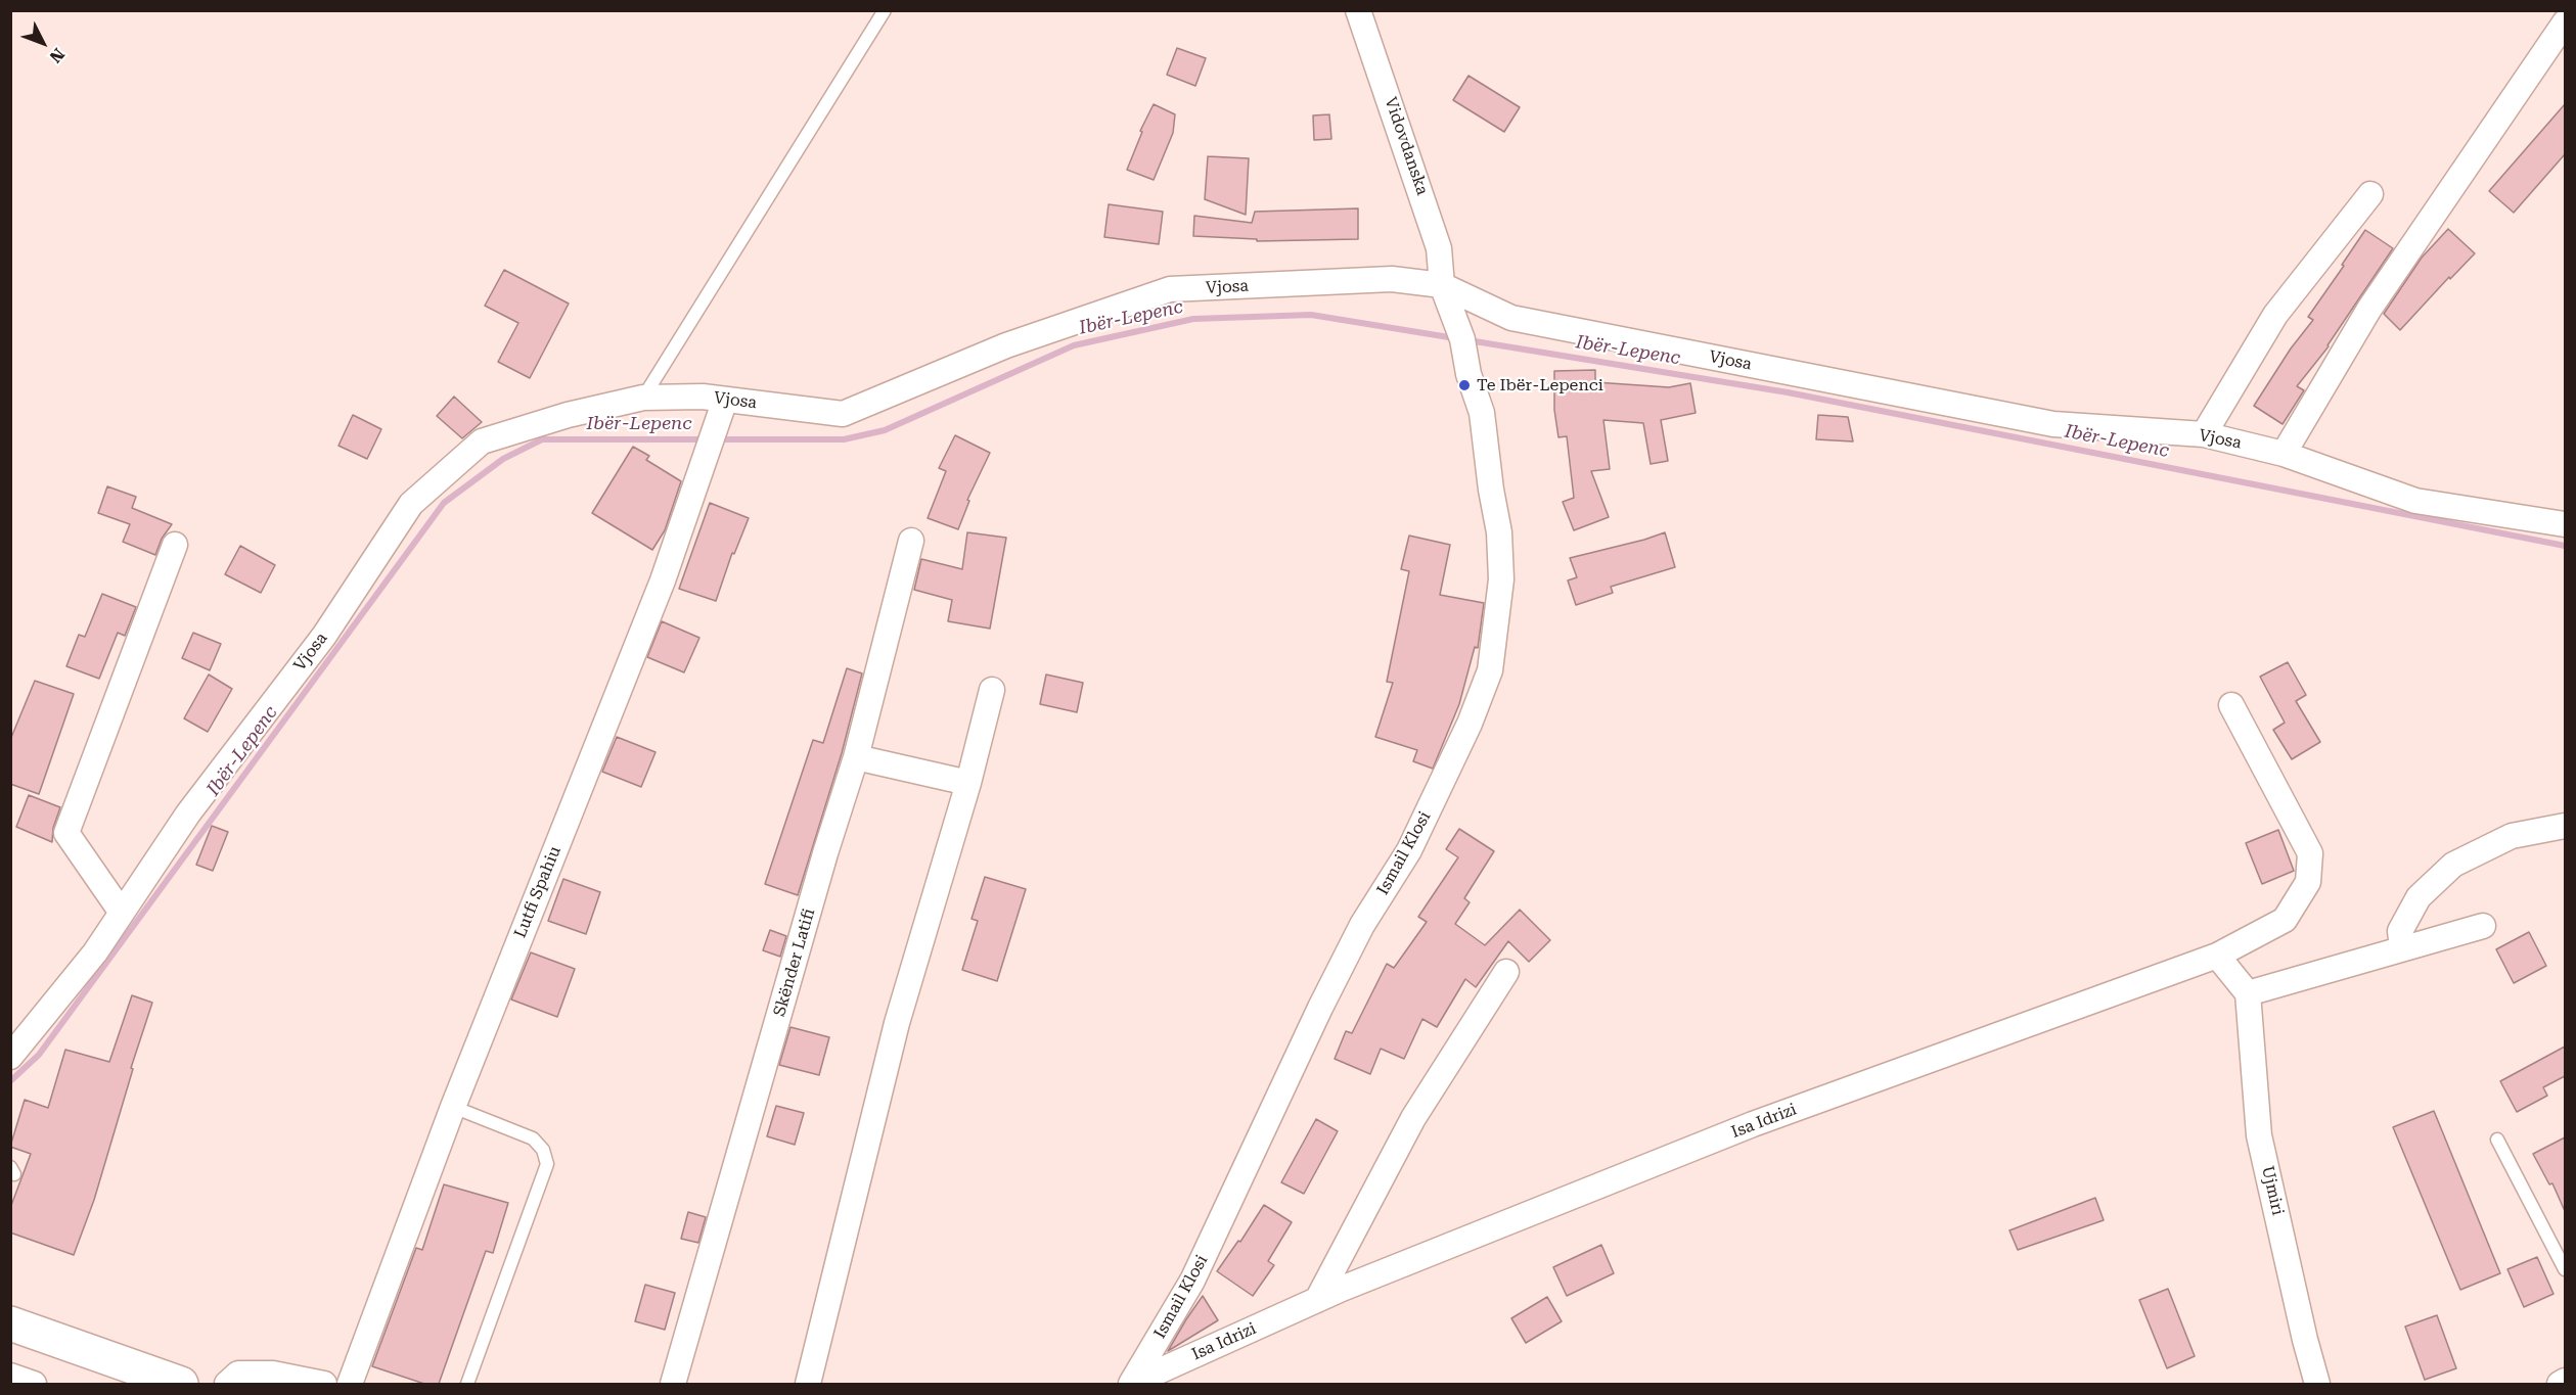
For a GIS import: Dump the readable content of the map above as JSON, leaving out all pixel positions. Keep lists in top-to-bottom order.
{
  "streets": {
    "street": [
      "Vidovdanska",
      "Vjosa",
      "Ismail Klosi",
      "Lutfi Spahiu",
      "Skënder Latifi",
      "Isa Idrizi",
      "Ujmiri"
    ]
  },
  "crossings": [
    ["Vidovdanska", "Vjosa"],
    ["Vidovdanska", "Ismail Klosi"],
    ["Vjosa", "Ismail Klosi"],
    ["Vjosa", "Lutfi Spahiu"],
    ["Ismail Klosi", "Isa Idrizi"]
  ],
  "water": ["Ibër-Lepenc"],
  "places": ["Te Ibër-Lepenci"],
  "north": "bottom right"
}
